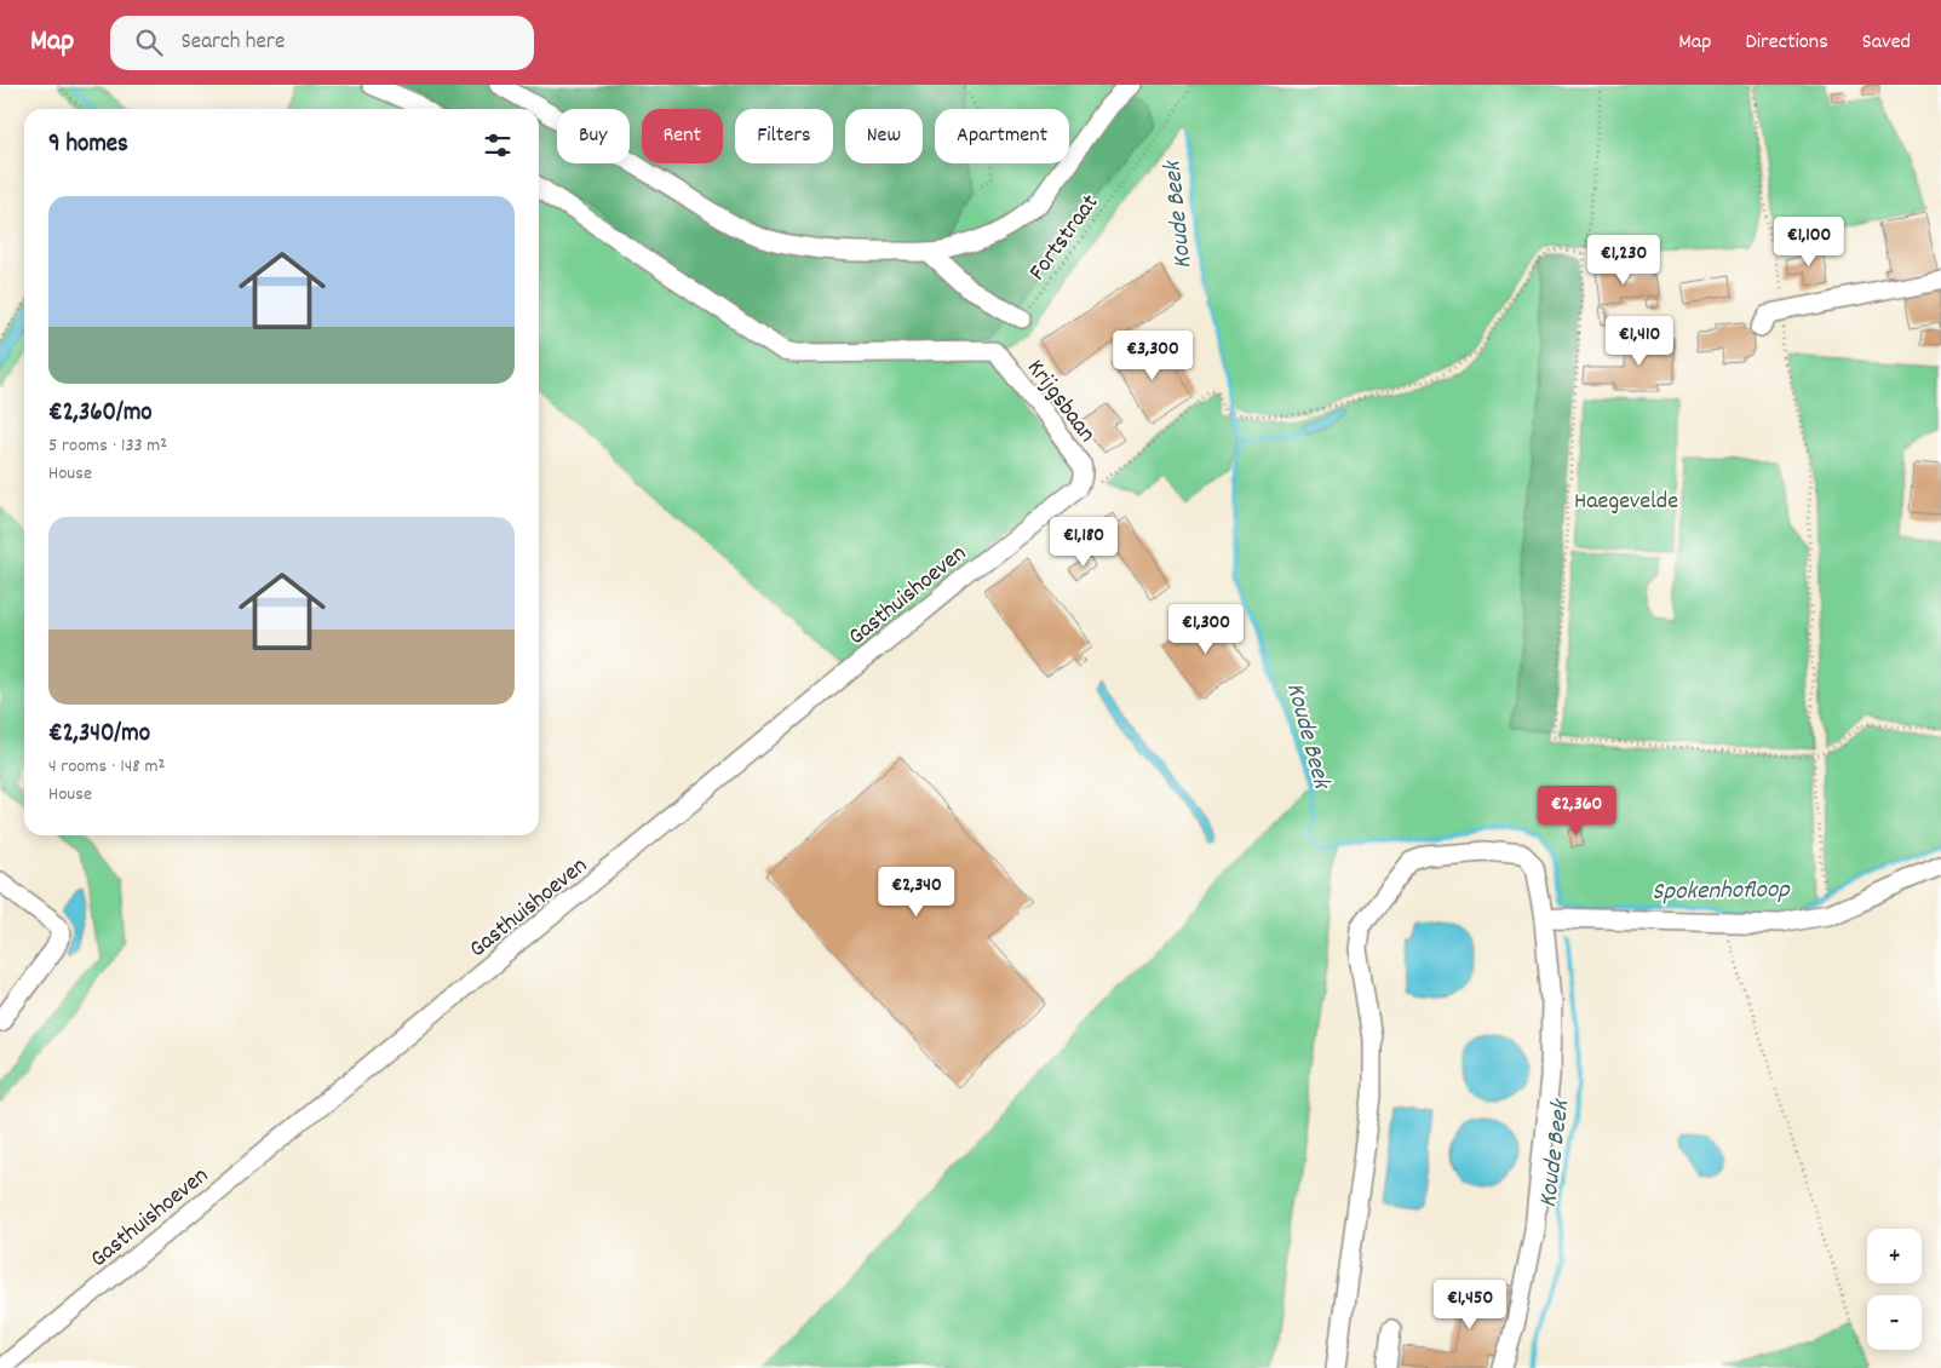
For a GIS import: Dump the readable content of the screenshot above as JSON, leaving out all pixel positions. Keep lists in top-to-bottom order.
{
  "streets": {
    "street": ["Krijgsbaan", "Gasthuishoeven"],
    "path": ["Fortstraat"]
  },
  "crossings": [
    ["Krijgsbaan", "Gasthuishoeven"]
  ],
  "water": ["Koude Beek", "Spokenhofloop"],
  "parks": ["Haegevelde"],
  "page": {
    "header": "Map",
    "search": "Search here",
    "nav": ["Map", "Directions", "Saved"],
    "chip": [
      "Buy",
      "Rent",
      "Filters",
      "New",
      "Apartment"
    ],
    "heading": "9 homes",
    "list": [
      {
        "name": "€2,360/mo",
        "note": "5 rooms · 133 m² · House"
      },
      {
        "name": "€2,340/mo",
        "note": "4 rooms · 148 m² · House"
      }
    ],
    "price": [
      "€1,100",
      "€1,230",
      "€1,410",
      "€3,300",
      "€1,180",
      "€1,300",
      "€2,360",
      "€2,340",
      "€1,450"
    ],
    "map_buttons": ["+", "−"]
  }
}
